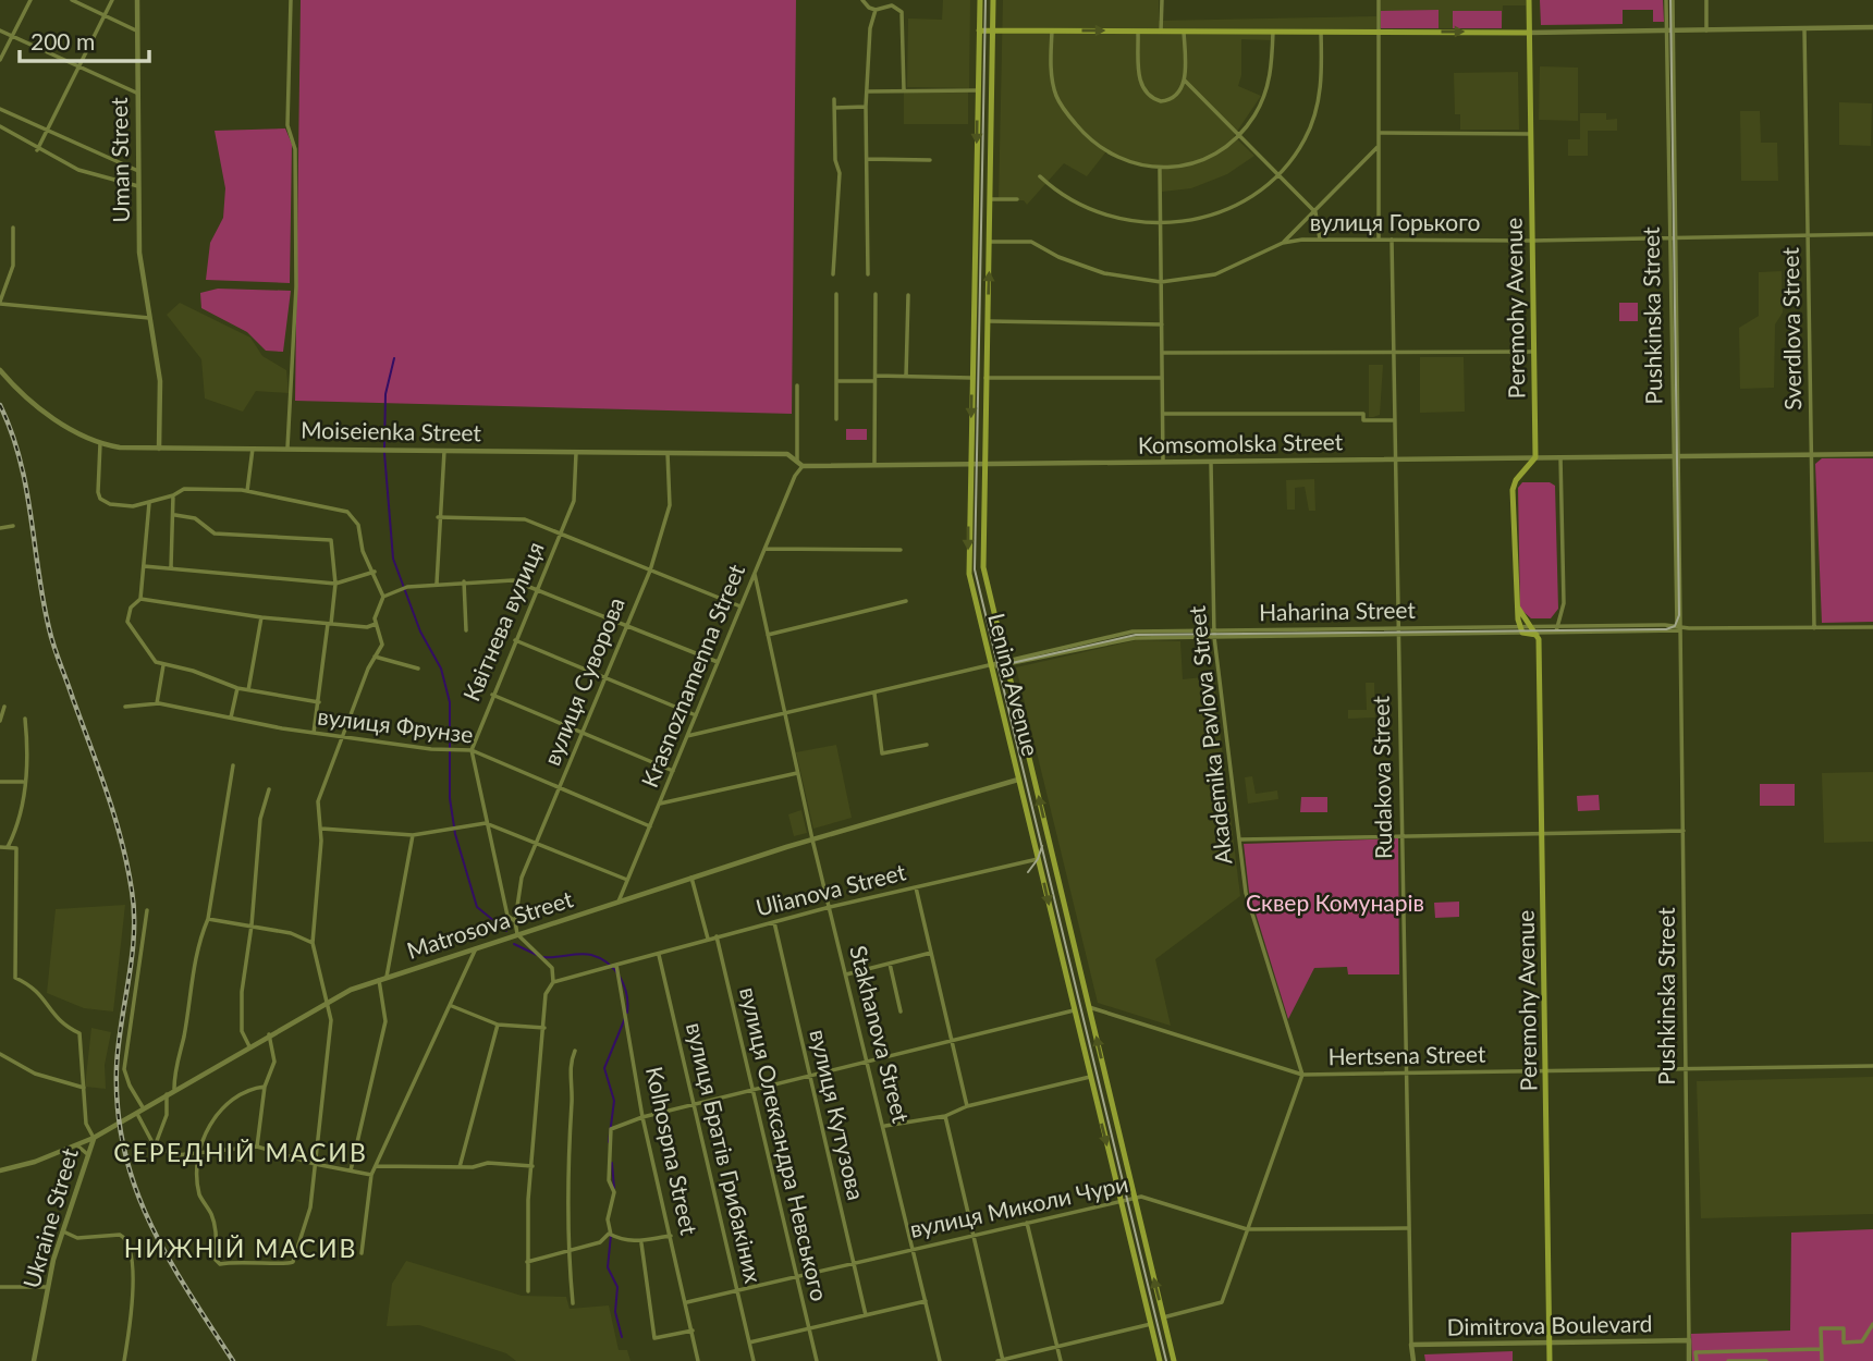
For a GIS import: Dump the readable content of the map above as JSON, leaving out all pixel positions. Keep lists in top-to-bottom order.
{
  "streets": {
    "main road": ["Peremohy Avenue", "Haharina Street", "Lenina Avenue"],
    "street": [
      "Uman Street",
      "вулиця Горького",
      "Pushkinska Street",
      "Sverdlova Street",
      "Moiseienka Street",
      "Komsomolska Street",
      "Квітнева вулиця",
      "Krasnoznamenna Street",
      "вулиця Суворова",
      "вулиця Фрунзе",
      "Akademika Pavlova Street",
      "Rudakova Street",
      "Ulianova Street",
      "Matrosova Street",
      "Stakhanova Street",
      "Hertsena Street",
      "вулиця Кутузова",
      "вулиця Олександра Невського",
      "Kolhospna Street",
      "вулиця Братів Грибакіних",
      "вулиця Миколи Чури",
      "Ukraine Street",
      "Dimitrova Boulevard"
    ]
  },
  "crossings": [
    ["Uman Street", "Moiseienka Street"],
    ["вулиця Горького", "Peremohy Avenue"],
    ["вулиця Горького", "Pushkinska Street"],
    ["вулиця Горького", "Sverdlova Street"],
    ["вулиця Горького", "Rudakova Street"],
    ["Peremohy Avenue", "Komsomolska Street"],
    ["Peremohy Avenue", "Haharina Street"],
    ["Peremohy Avenue", "Hertsena Street"],
    ["Peremohy Avenue", "Dimitrova Boulevard"],
    ["Pushkinska Street", "Komsomolska Street"],
    ["Pushkinska Street", "Haharina Street"],
    ["Pushkinska Street", "Hertsena Street"],
    ["Pushkinska Street", "Dimitrova Boulevard"],
    ["Sverdlova Street", "Komsomolska Street"],
    ["Sverdlova Street", "Haharina Street"],
    ["Moiseienka Street", "Квітнева вулиця"],
    ["Moiseienka Street", "вулиця Суворова"],
    ["Komsomolska Street", "Krasnoznamenna Street"],
    ["Komsomolska Street", "Lenina Avenue"],
    ["Komsomolska Street", "Akademika Pavlova Street"],
    ["Komsomolska Street", "Rudakova Street"],
    ["Haharina Street", "Krasnoznamenna Street"],
    ["Haharina Street", "Lenina Avenue"],
    ["Haharina Street", "Akademika Pavlova Street"],
    ["Haharina Street", "Rudakova Street"],
    ["Haharina Street", "Stakhanova Street"],
    ["Квітнева вулиця", "вулиця Фрунзе"],
    ["Krasnoznamenna Street", "вулиця Фрунзе"],
    ["Krasnoznamenna Street", "Matrosova Street"],
    ["Krasnoznamenna Street", "Stakhanova Street"],
    ["вулиця Суворова", "вулиця Фрунзе"],
    ["Lenina Avenue", "Ulianova Street"],
    ["Lenina Avenue", "Matrosova Street"],
    ["Lenina Avenue", "Hertsena Street"],
    ["Lenina Avenue", "вулиця Миколи Чури"],
    ["Akademika Pavlova Street", "Hertsena Street"],
    ["Rudakova Street", "Hertsena Street"],
    ["Rudakova Street", "вулиця Миколи Чури"],
    ["Rudakova Street", "Dimitrova Boulevard"],
    ["Ulianova Street", "Stakhanova Street"],
    ["Ulianova Street", "вулиця Кутузова"],
    ["Ulianova Street", "вулиця Олександра Невського"],
    ["Ulianova Street", "Kolhospna Street"],
    ["Ulianova Street", "вулиця Братів Грибакіних"],
    ["Matrosova Street", "Stakhanova Street"],
    ["Matrosova Street", "Ukraine Street"],
    ["Stakhanova Street", "вулиця Миколи Чури"],
    ["вулиця Кутузова", "вулиця Миколи Чури"],
    ["вулиця Олександра Невського", "вулиця Миколи Чури"],
    ["Kolhospna Street", "вулиця Миколи Чури"],
    ["вулиця Братів Грибакіних", "вулиця Миколи Чури"]
  ],
  "districts": ["СЕРЕДНІЙ МАСИВ", "НИЖНІЙ МАСИВ"],
  "parks": ["Сквер Комунарів"],
  "scale_bar": "200 m"
}
